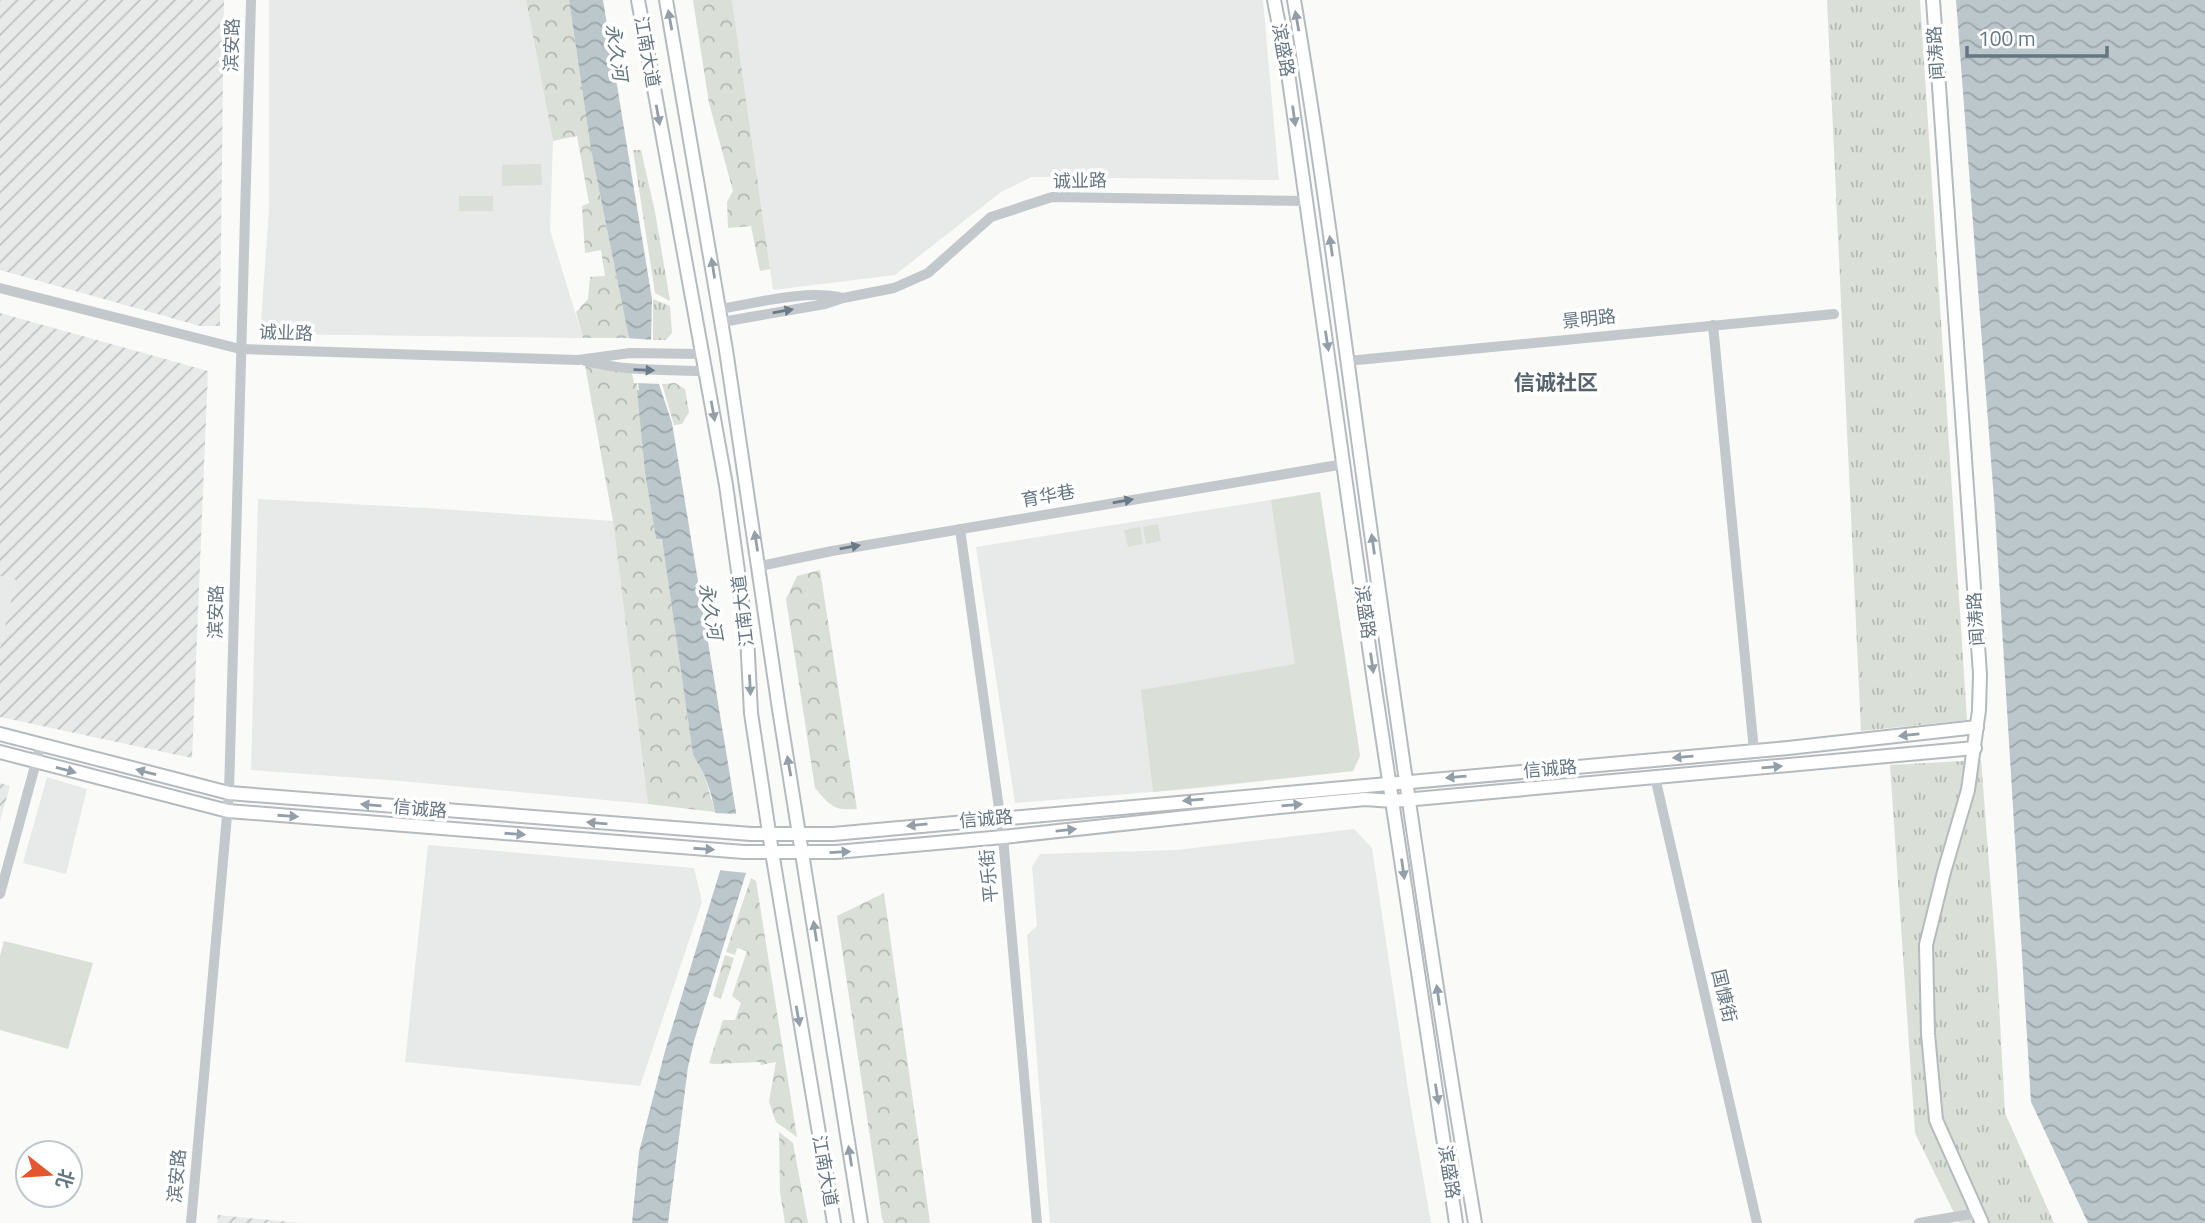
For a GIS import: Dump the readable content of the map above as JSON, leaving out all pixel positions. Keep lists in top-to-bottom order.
{
  "streets": {
    "main road": [
      "滨盛路",
      "江南大道",
      "闻涛路",
      "信诚路"
    ],
    "street": [
      "滨安路",
      "诚业路",
      "景明路",
      "育华巷",
      "平乐街",
      "国慷街"
    ]
  },
  "crossings": [
    ["滨安路", "诚业路"],
    ["滨安路", "信诚路"],
    ["滨盛路", "诚业路"],
    ["滨盛路", "景明路"],
    ["滨盛路", "育华巷"],
    ["滨盛路", "信诚路"],
    ["江南大道", "诚业路"],
    ["江南大道", "育华巷"],
    ["江南大道", "信诚路"],
    ["闻涛路", "信诚路"],
    ["育华巷", "平乐街"],
    ["信诚路", "平乐街"],
    ["信诚路", "国慷街"]
  ],
  "one_way": ["育华巷"],
  "districts": ["信诚社区"],
  "water": ["永久河"],
  "scale_bar": "100 m",
  "north": "right"
}
